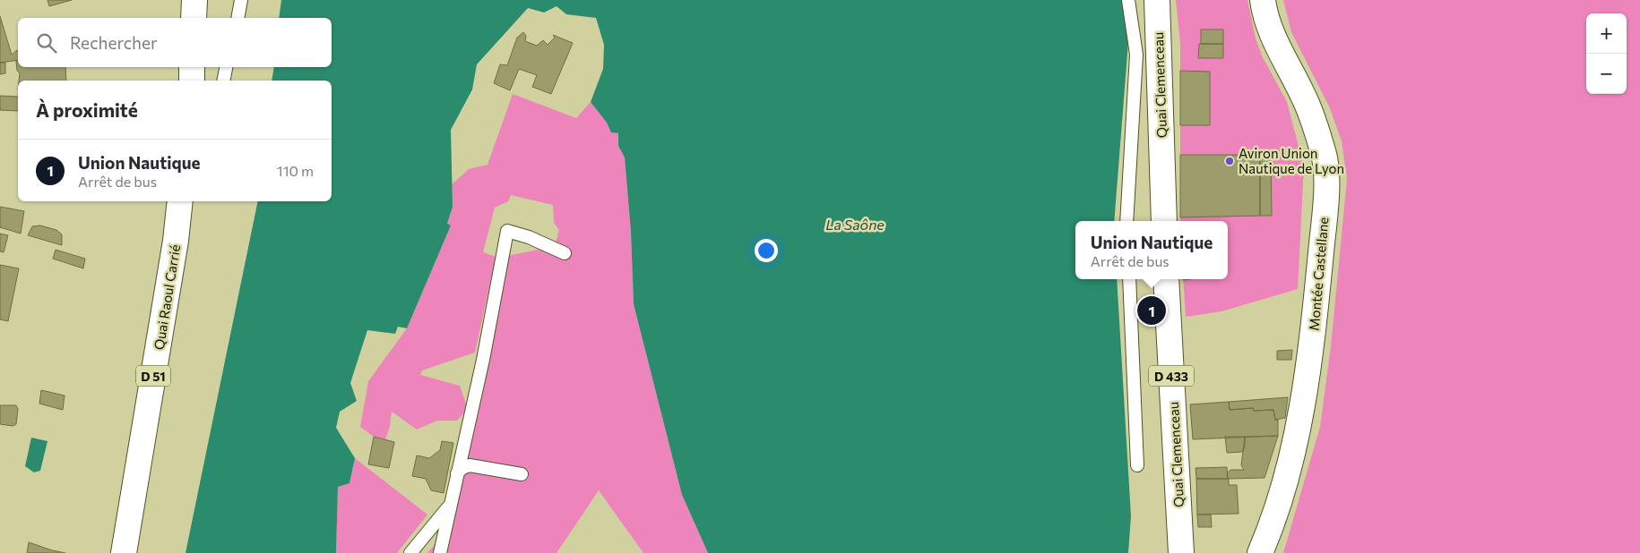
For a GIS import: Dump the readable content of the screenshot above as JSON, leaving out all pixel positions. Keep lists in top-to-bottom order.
{
  "streets": {
    "main road": [
      "Quai Clemenceau",
      "Montée Castellane",
      "Quai Raoul Carrié",
      "D 51",
      "D 433"
    ]
  },
  "water": ["La Saône"],
  "places": ["Aviron Union Nautique de Lyon"],
  "page": {
    "map_buttons": ["+", "−"],
    "search": "Rechercher",
    "heading": "À proximité",
    "list": [
      {
        "mark": "1",
        "name": "Union Nautique",
        "note": "Arrêt de bus",
        "value": "110 m"
      }
    ],
    "popup": ["Union Nautique", "Arrêt de bus"],
    "pins": "1"
  }
}
